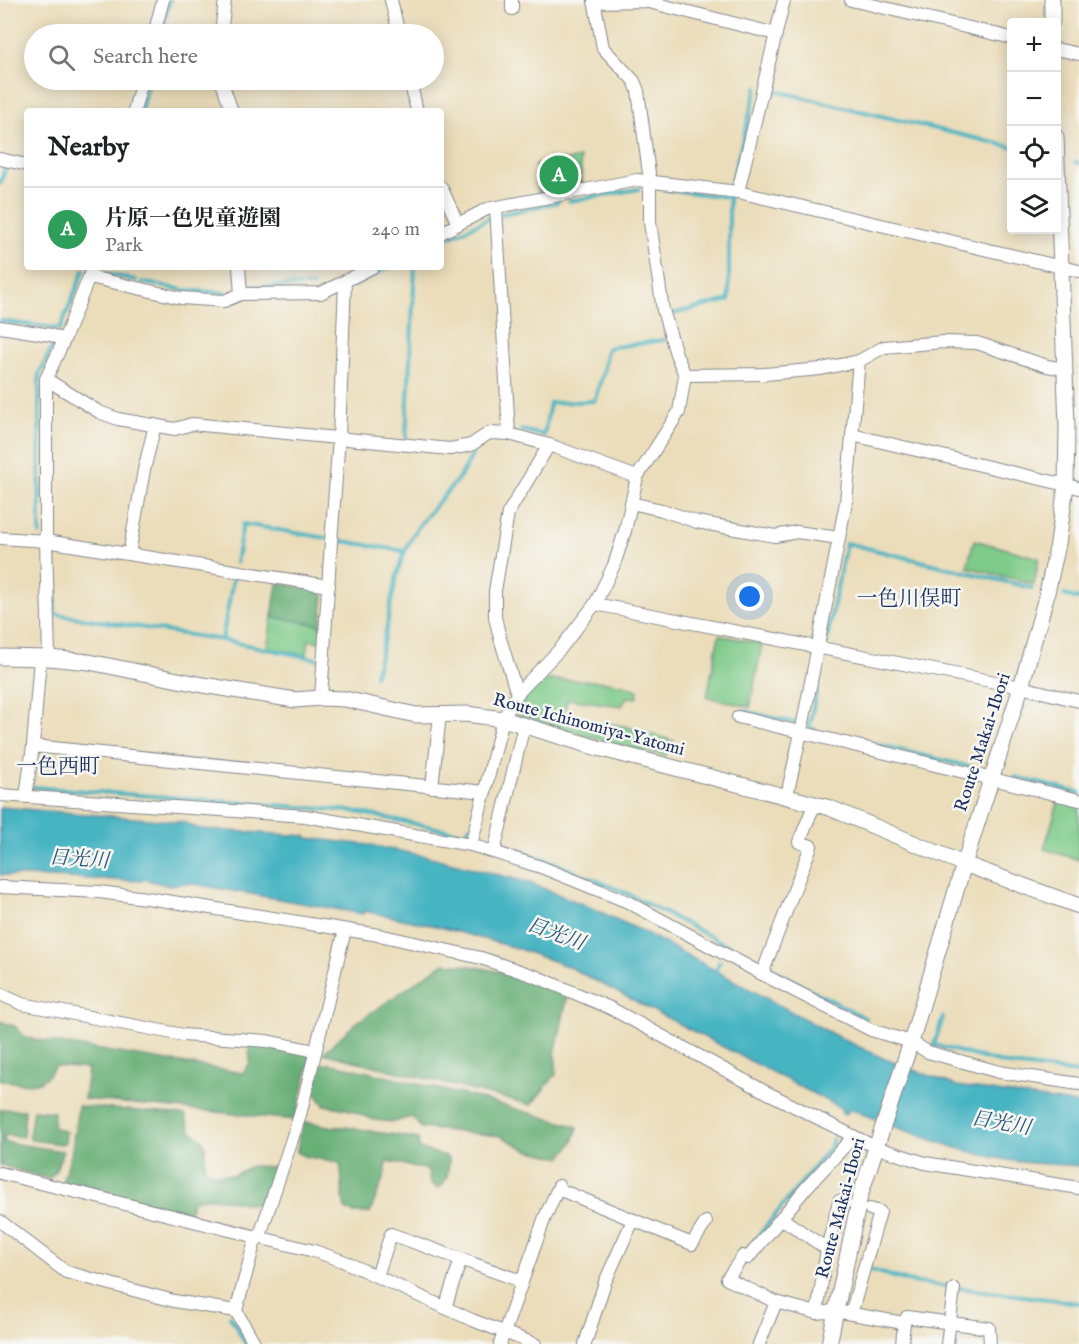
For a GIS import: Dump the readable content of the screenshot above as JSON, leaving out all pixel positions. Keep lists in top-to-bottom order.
{
  "streets": {
    "main road": ["Route Ichinomiya-Yatomi", "Route Makai-Ibori"]
  },
  "crossings": [
    ["Route Ichinomiya-Yatomi", "Route Makai-Ibori"]
  ],
  "districts": ["一色川俣町", "一色西町"],
  "water": ["日光川"],
  "page": {
    "map_buttons": ["+", "−"],
    "search": "Search here",
    "heading": "Nearby",
    "pins": "A",
    "list": [
      {
        "mark": "A",
        "name": "片原一色児童遊園",
        "note": "Park",
        "value": "240 m"
      }
    ]
  }
}
